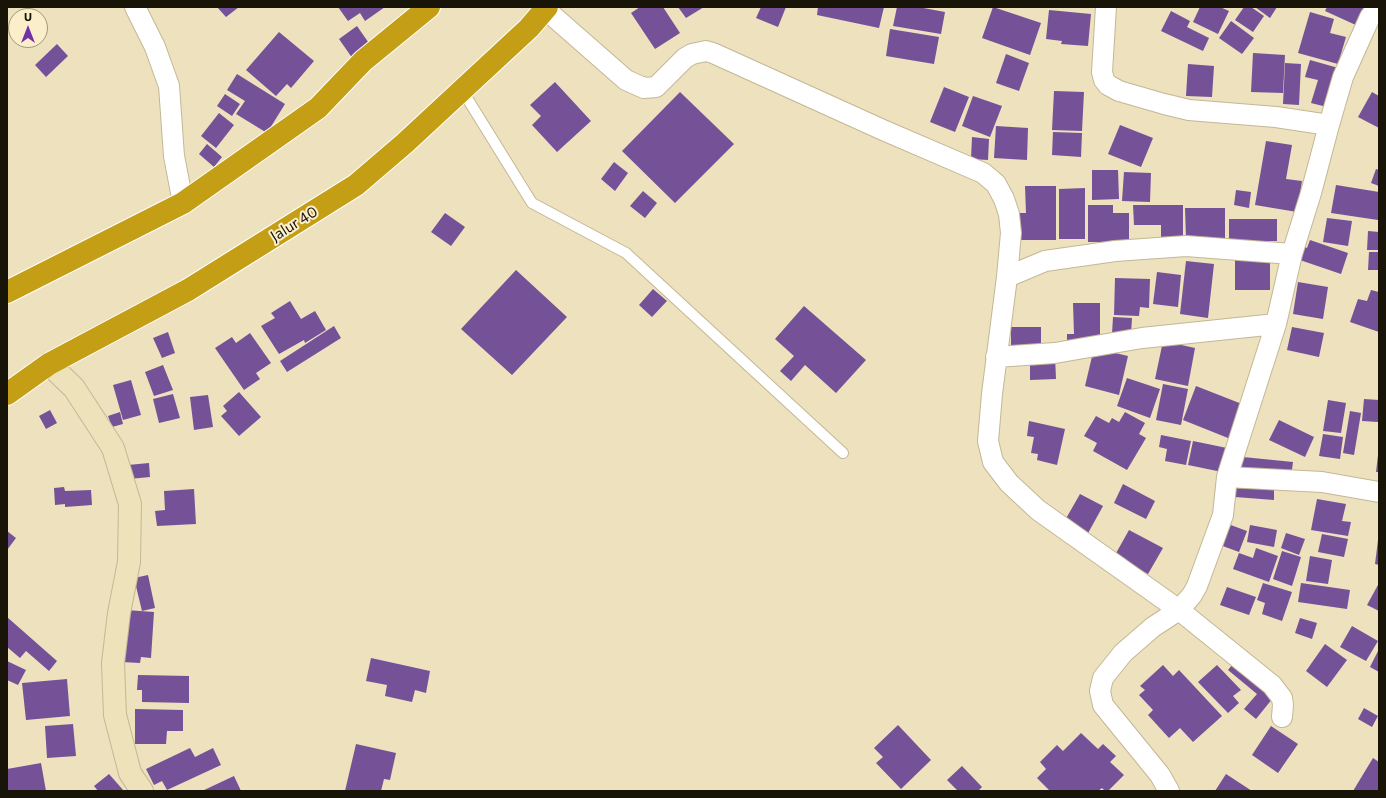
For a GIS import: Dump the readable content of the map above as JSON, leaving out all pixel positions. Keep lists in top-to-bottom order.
{
  "streets": {
    "highway": ["Jalur 40"]
  },
  "north": "top"
}
